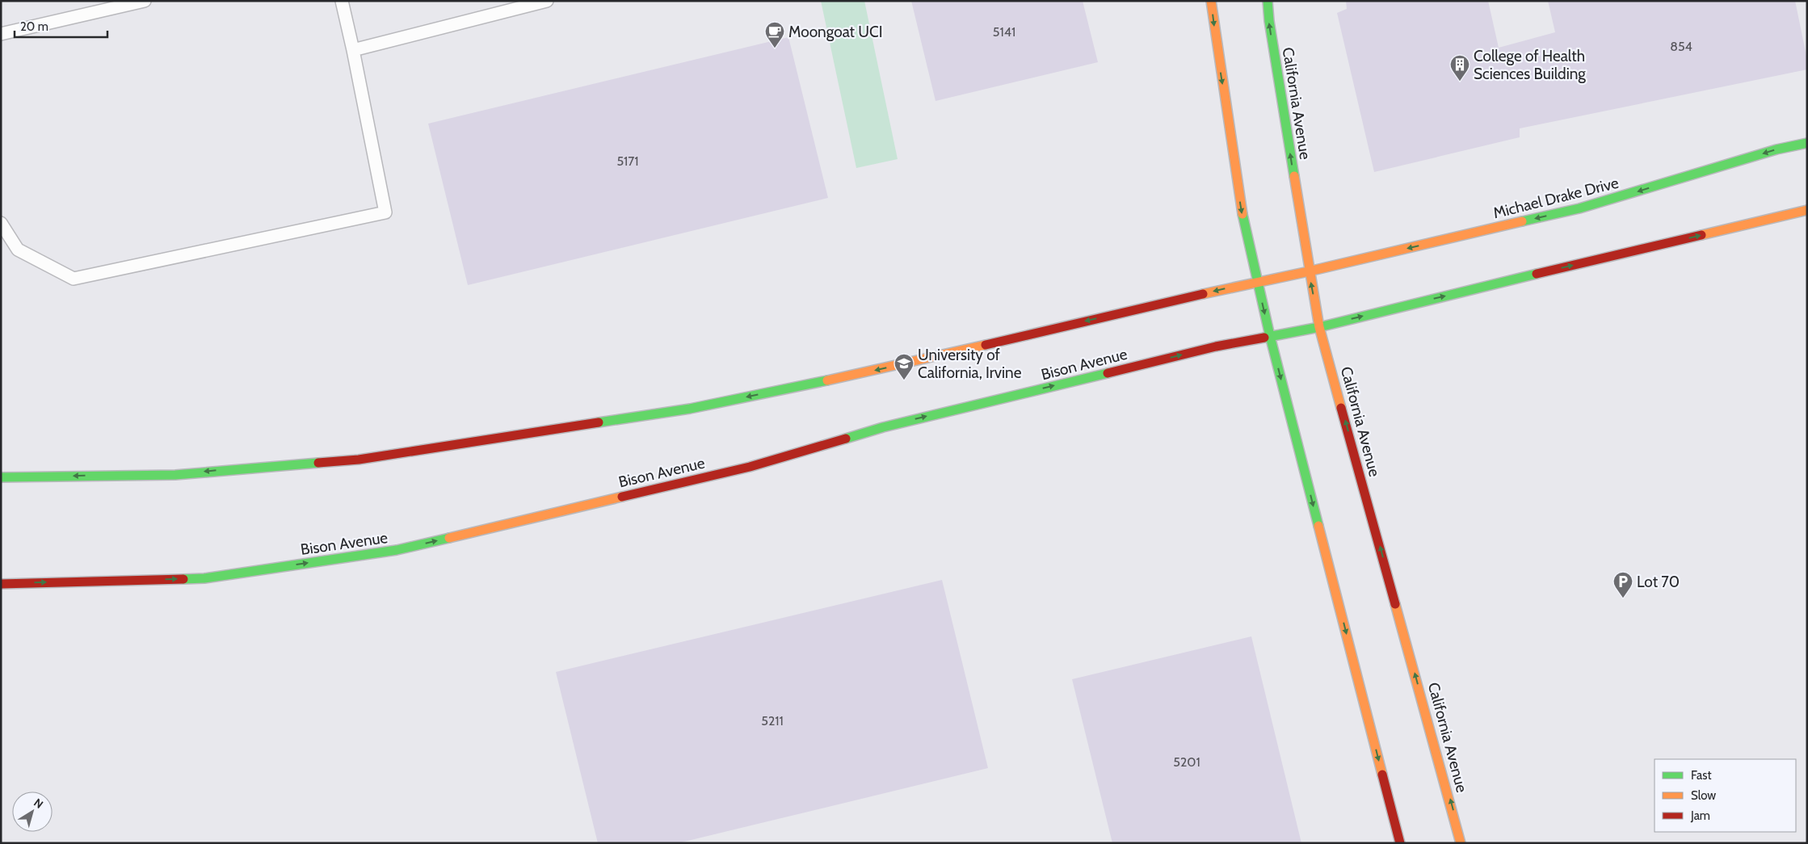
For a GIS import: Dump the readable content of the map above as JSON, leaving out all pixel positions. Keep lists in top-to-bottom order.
{
  "streets": {
    "main road": ["California Avenue", "Michael Drake Drive", "Bison Avenue"]
  },
  "crossings": [
    ["California Avenue", "Michael Drake Drive"],
    ["California Avenue", "Bison Avenue"]
  ],
  "places": {
    "cafe": ["Moongoat UCI"],
    "building": ["College of Health Sciences Building"],
    "school or university": ["University of California, Irvine"],
    "parking": ["Lot 70"]
  },
  "house_numbers": [
    "5141",
    "854",
    "5171",
    "5211",
    "5201"
  ],
  "legend": ["Fast", "Slow", "Jam"],
  "scale_bar": "20 m",
  "north": "top right"
}
